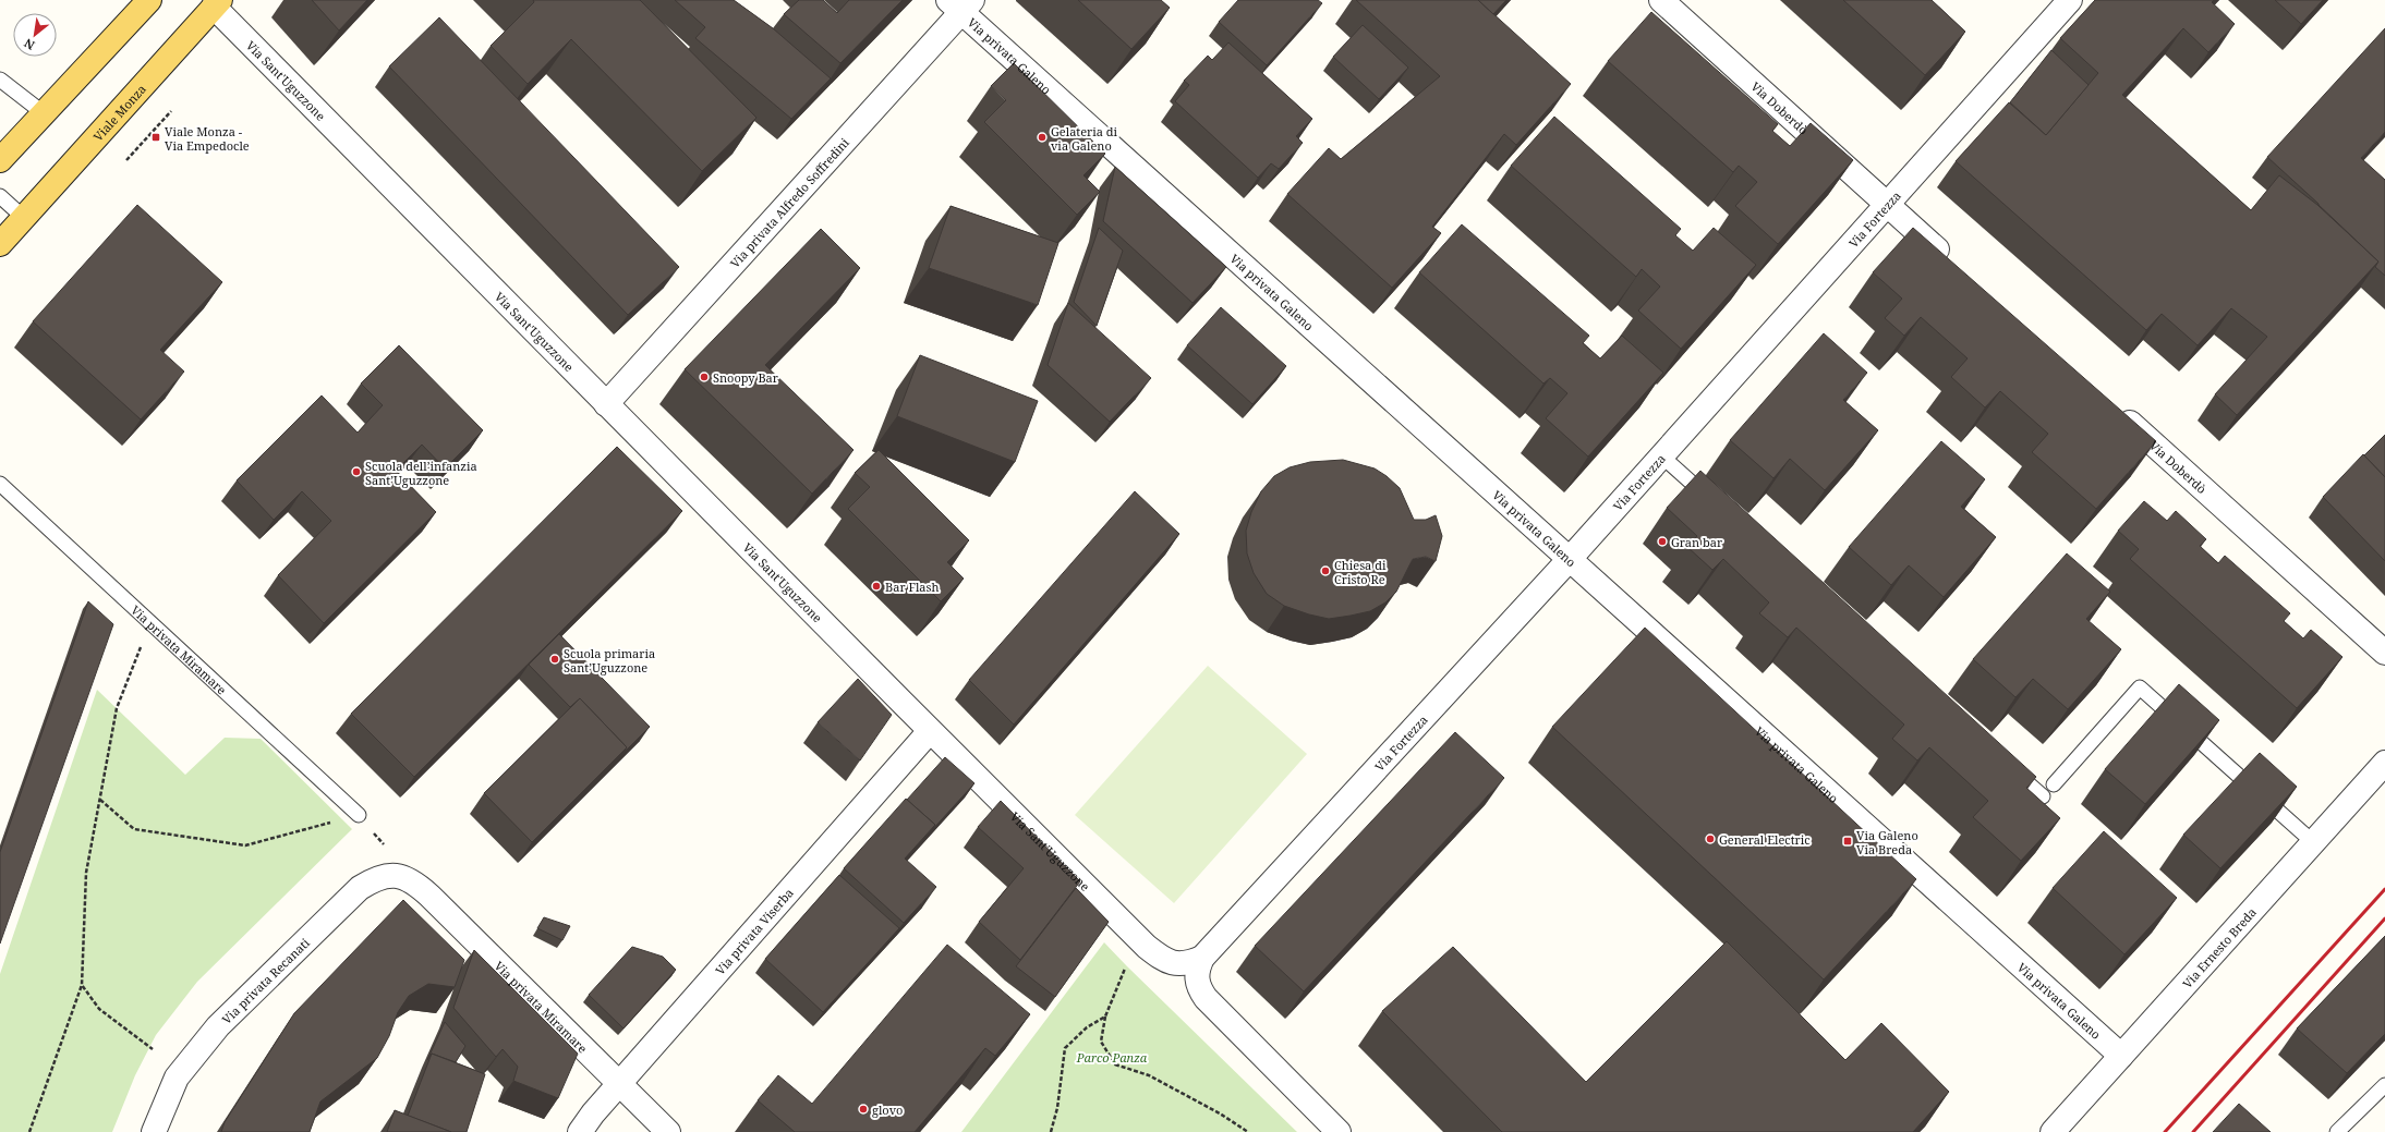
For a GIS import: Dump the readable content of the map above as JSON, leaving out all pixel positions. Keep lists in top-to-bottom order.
{
  "streets": {
    "main road": ["Viale Monza"],
    "street": [
      "Via privata Galeno",
      "Via Sant'Uguzzone",
      "Via Doberdò",
      "Via privata Alfredo Soffredini",
      "Via Fortezza",
      "Via privata Miramare",
      "Via privata Viserba",
      "Via Ernesto Breda",
      "Via privata Recanati"
    ]
  },
  "crossings": [
    ["Via privata Galeno", "Via privata Alfredo Soffredini"],
    ["Via privata Galeno", "Via Fortezza"],
    ["Via privata Galeno", "Via Ernesto Breda"],
    ["Via Sant'Uguzzone", "Viale Monza"],
    ["Via Sant'Uguzzone", "Via privata Alfredo Soffredini"],
    ["Via Sant'Uguzzone", "Via Fortezza"],
    ["Via Sant'Uguzzone", "Via privata Viserba"],
    ["Via Doberdò", "Via Fortezza"],
    ["Via privata Miramare", "Via privata Viserba"],
    ["Via privata Miramare", "Via privata Recanati"]
  ],
  "parks": ["Parco Panza"],
  "places": {
    "transit": ["Viale Monza - Via Empedocle", "Via Galeno Via Breda"],
    "other": [
      "Gelateria di via Galeno",
      "Snoopy Bar",
      "Scuola dell’infanzia Sant’Uguzzone",
      "Gran bar",
      "Chiesa di Cristo Re",
      "Bar Flash",
      "Scuola primaria Sant’Uguzzone",
      "General Electric",
      "glovo"
    ]
  },
  "north": "bottom left"
}
